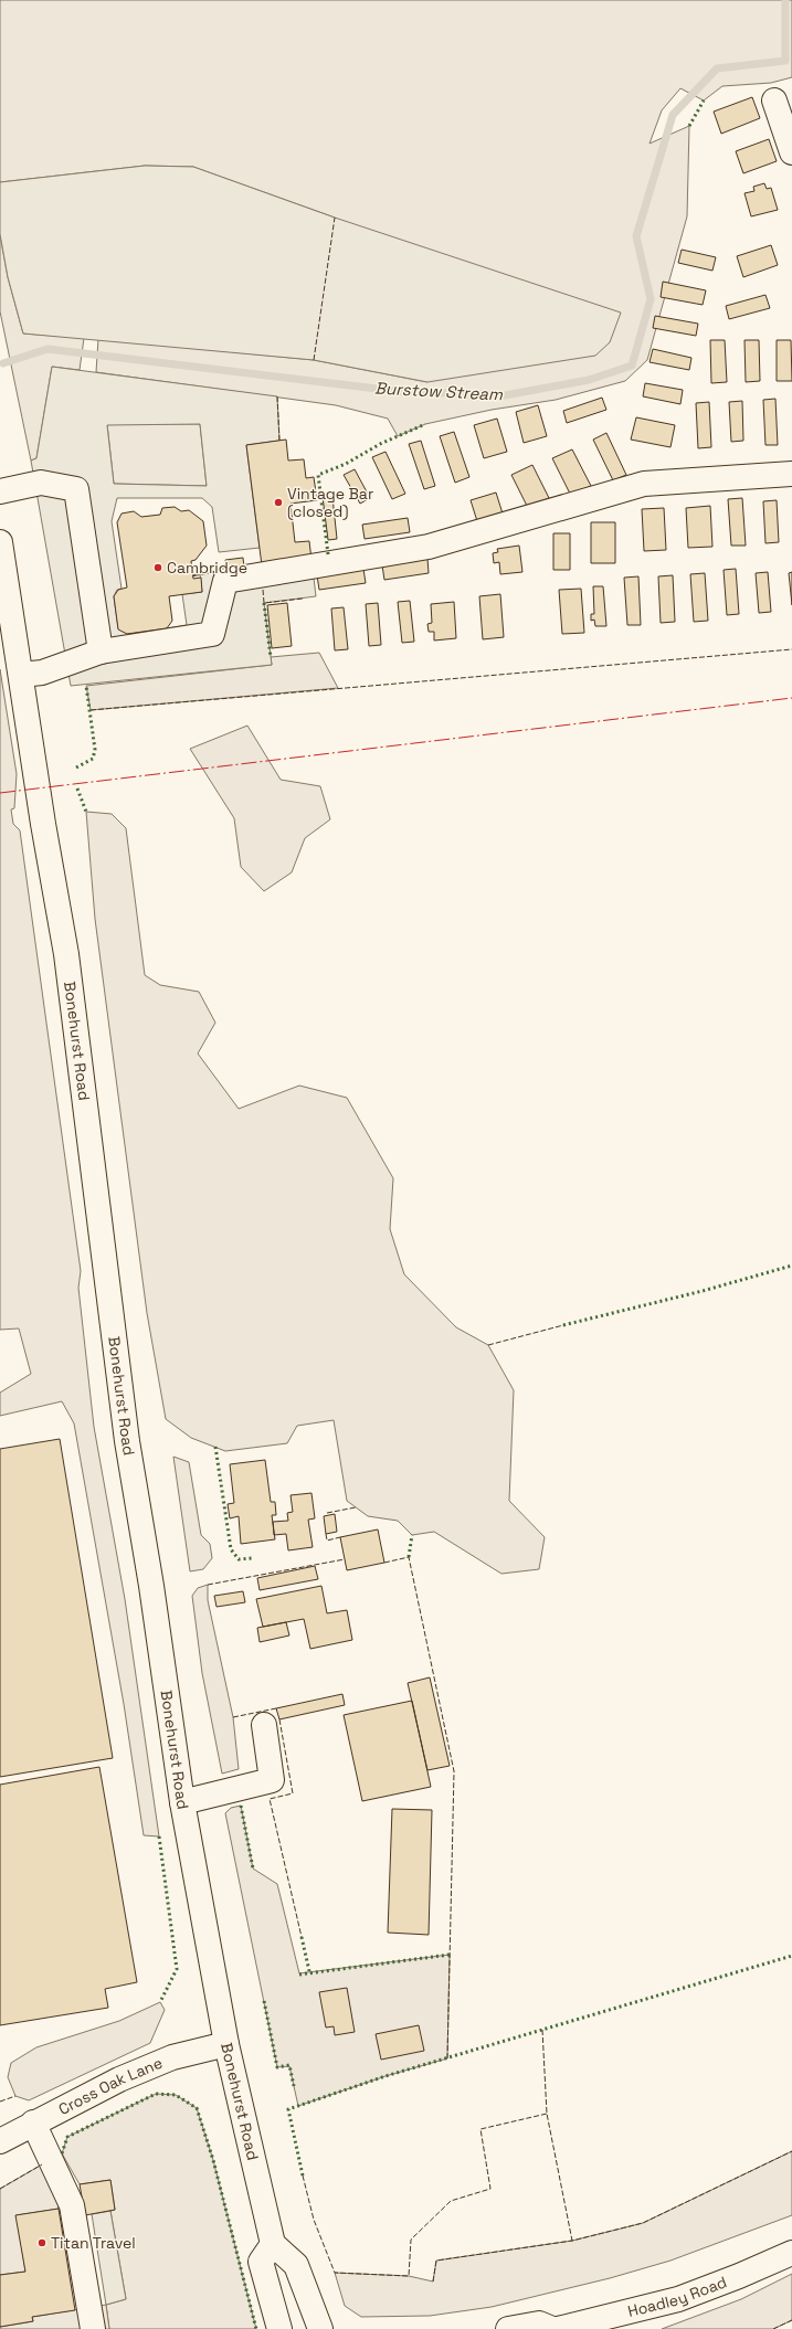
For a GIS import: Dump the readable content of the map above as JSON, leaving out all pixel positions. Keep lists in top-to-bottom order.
{
  "streets": {
    "main road": ["Bonehurst Road", "Cross Oak Lane", "Hoadley Road"]
  },
  "crossings": [
    ["Bonehurst Road", "Cross Oak Lane"]
  ],
  "water": ["Burstow Stream"],
  "places": ["Vintage Bar (closed)", "Cambridge", "Titan Travel"]
}
